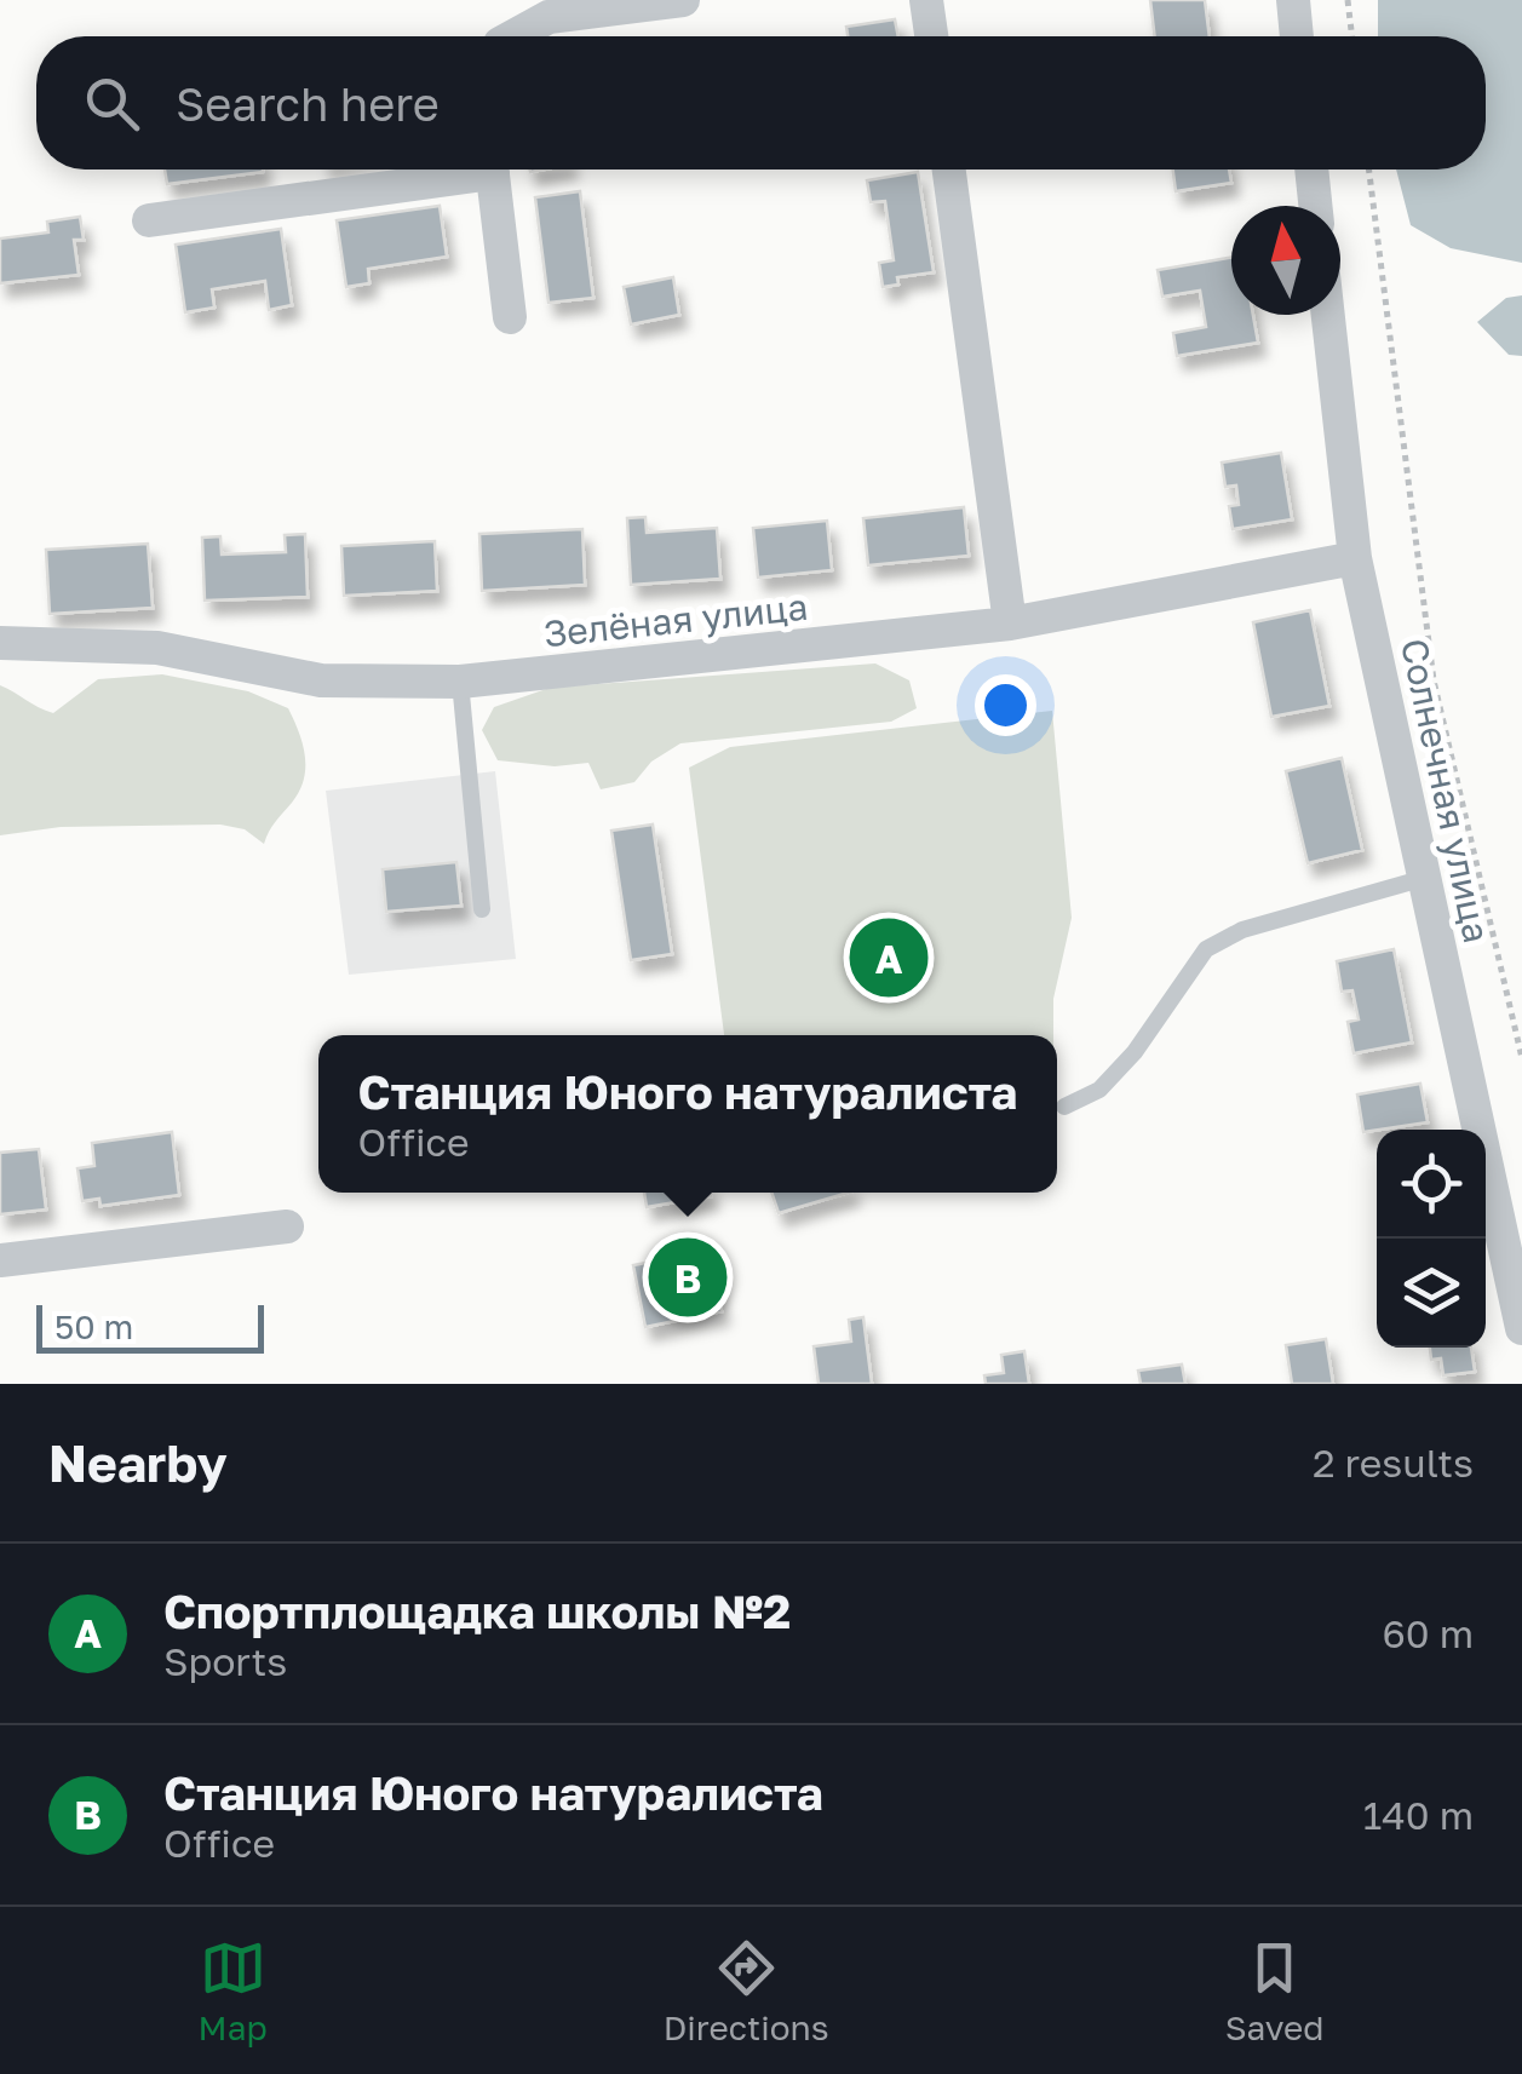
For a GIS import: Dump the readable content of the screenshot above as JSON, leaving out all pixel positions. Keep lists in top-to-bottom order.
{
  "streets": {
    "street": ["Зелёная улица", "Солнечная улица"]
  },
  "crossings": [
    ["Зелёная улица", "Солнечная улица"]
  ],
  "scale_bar": "50 m",
  "north": "top",
  "page": {
    "search": "Search here",
    "pins": ["A", "B"],
    "popup": ["Станция Юного натуралиста", "Office"],
    "scale": "50 m",
    "heading": ["Nearby", "2 results"],
    "list": [
      {
        "mark": "A",
        "name": "Спортплощадка школы №2",
        "note": "Sports",
        "value": "60 m"
      },
      {
        "mark": "B",
        "name": "Станция Юного натуралиста",
        "note": "Office",
        "value": "140 m"
      }
    ],
    "nav": ["Map", "Directions", "Saved"]
  }
}
